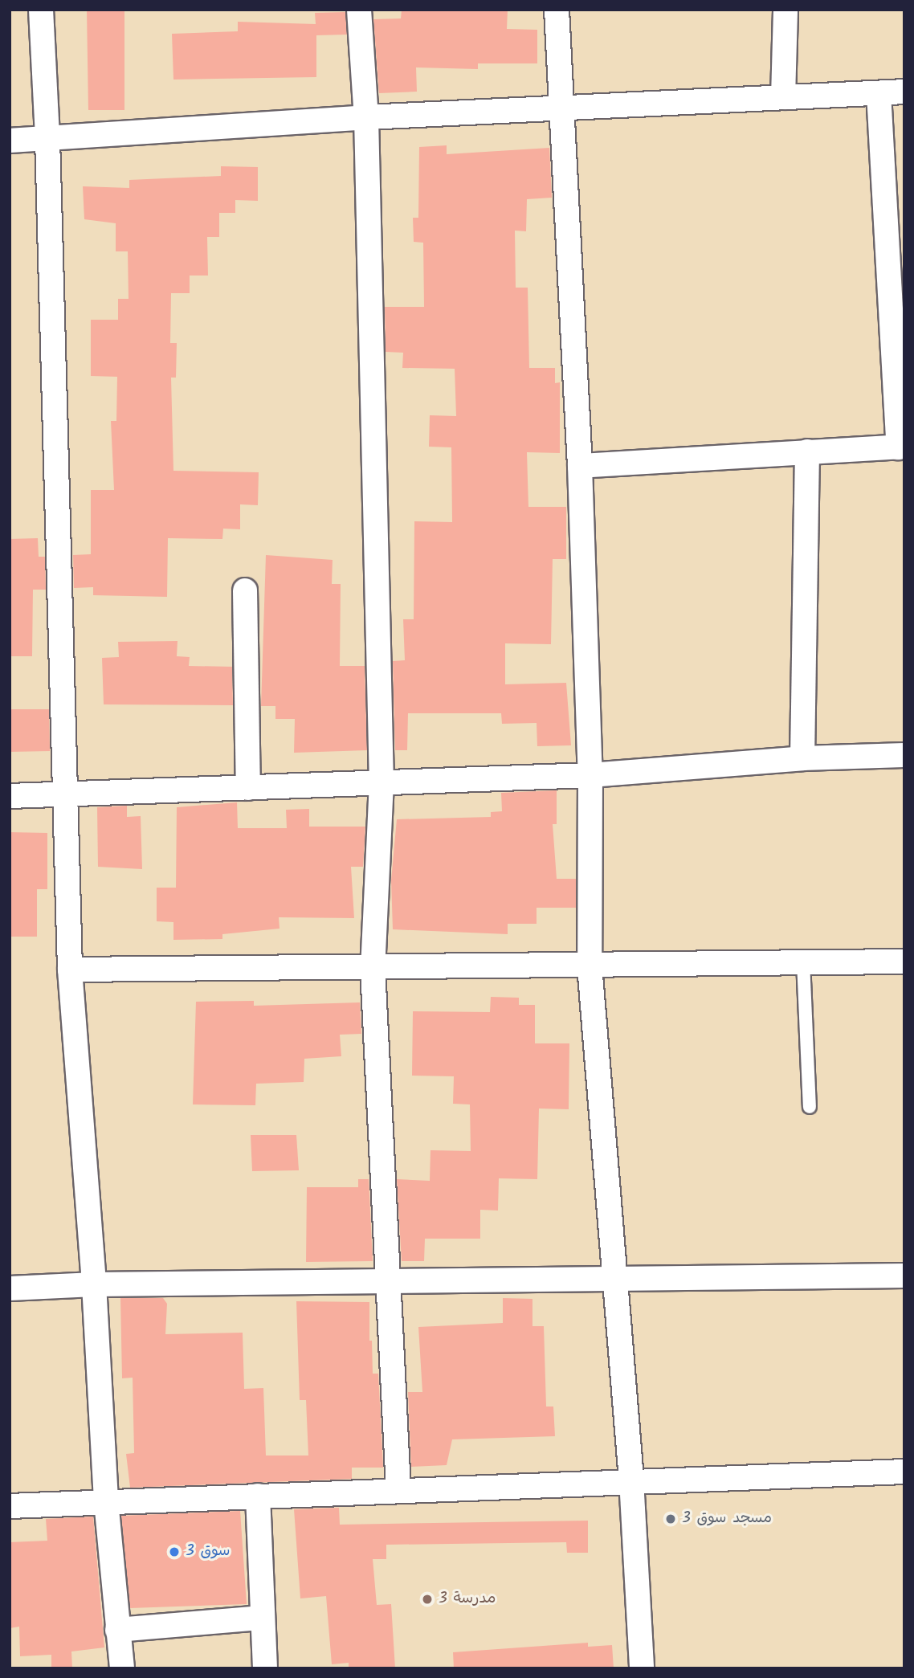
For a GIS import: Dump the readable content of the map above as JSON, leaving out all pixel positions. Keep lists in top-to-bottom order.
{
  "places": ["مسجد سوق 3", "سوق 3", "مدرسة 3"]
}
